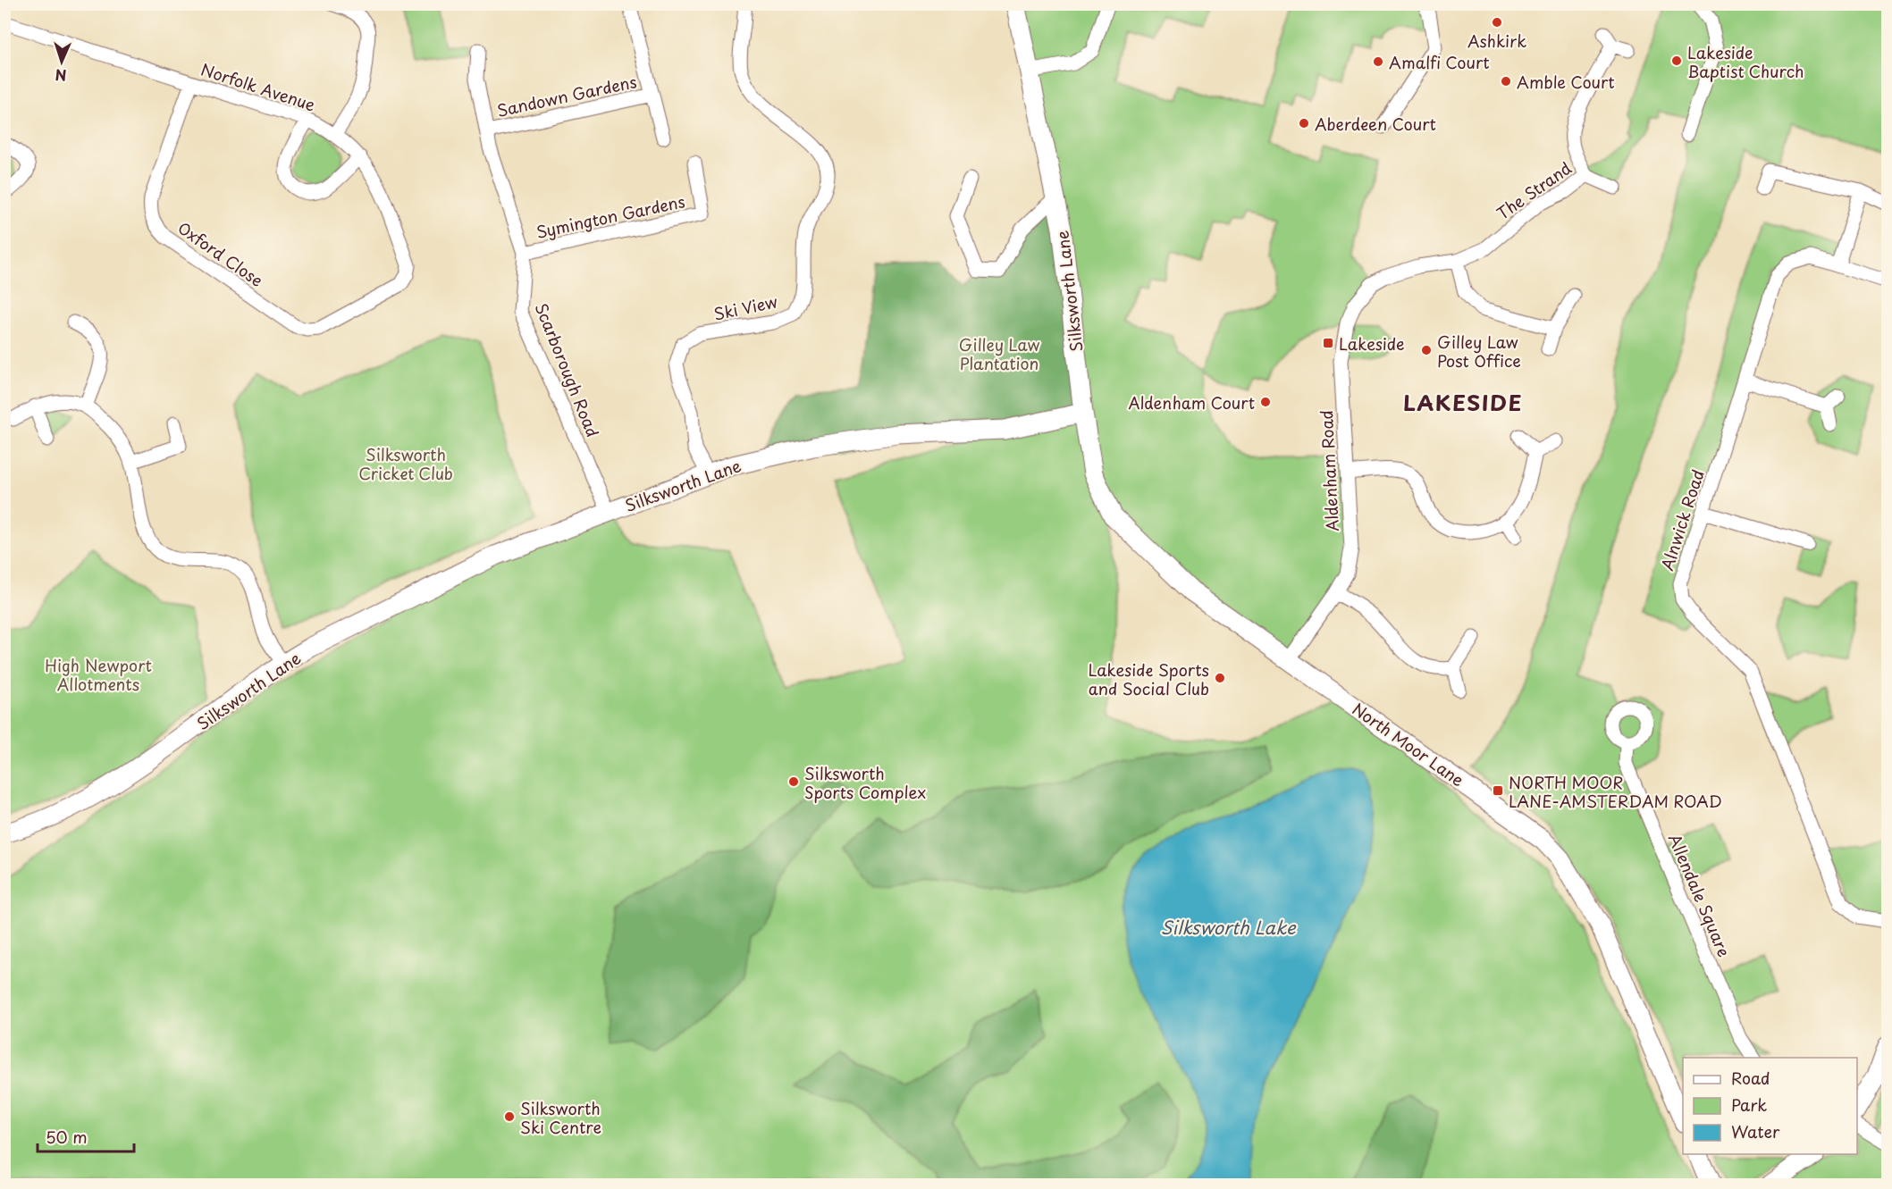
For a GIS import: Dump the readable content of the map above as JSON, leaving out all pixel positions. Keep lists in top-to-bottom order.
{
  "streets": {
    "street": [
      "Norfolk Avenue",
      "Sandown Gardens",
      "The Strand",
      "Symington Gardens",
      "Oxford Close",
      "Silksworth Lane",
      "Ski View",
      "Scarborough Road",
      "Aldenham Road",
      "Alnwick Road",
      "North Moor Lane",
      "Allendale Square"
    ]
  },
  "crossings": [
    ["Norfolk Avenue", "Oxford Close"],
    ["Sandown Gardens", "Scarborough Road"],
    ["The Strand", "Aldenham Road"],
    ["Symington Gardens", "Scarborough Road"],
    ["Silksworth Lane", "Ski View"],
    ["Silksworth Lane", "Scarborough Road"],
    ["Silksworth Lane", "North Moor Lane"],
    ["Aldenham Road", "North Moor Lane"]
  ],
  "districts": ["LAKESIDE"],
  "water": ["Silksworth Lake"],
  "parks": ["Gilley Law Plantation", "Silksworth Cricket Club", "High Newport Allotments"],
  "places": {
    "other": [
      "Ashkirk",
      "Lakeside Baptist Church",
      "Amalfi Court",
      "Amble Court",
      "Aberdeen Court",
      "Gilley Law Post Office",
      "Aldenham Court",
      "Lakeside Sports and Social Club",
      "Silksworth Sports Complex",
      "Silksworth Ski Centre"
    ],
    "transit": ["Lakeside", "NORTH MOOR LANE-AMSTERDAM ROAD"]
  },
  "legend": ["Road", "Park", "Water"],
  "scale_bar": "50 m",
  "north": "bottom"
}
